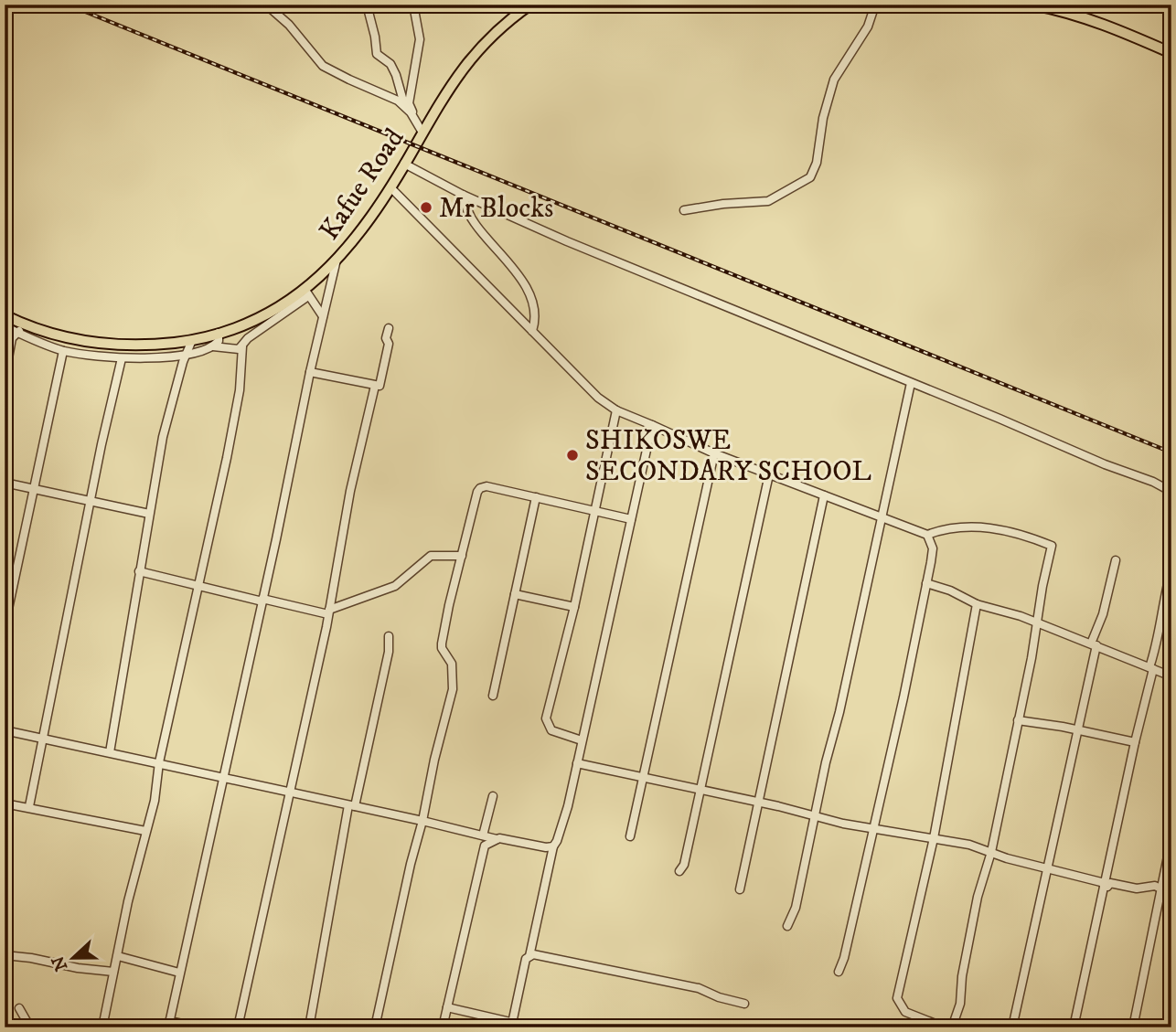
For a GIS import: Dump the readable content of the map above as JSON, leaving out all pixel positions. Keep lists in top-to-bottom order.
{
  "streets": {
    "highway": ["Kafue Road"]
  },
  "places": ["Mr Blocks", "SHIKOSWE SECONDARY SCHOOL"],
  "north": "left"
}
